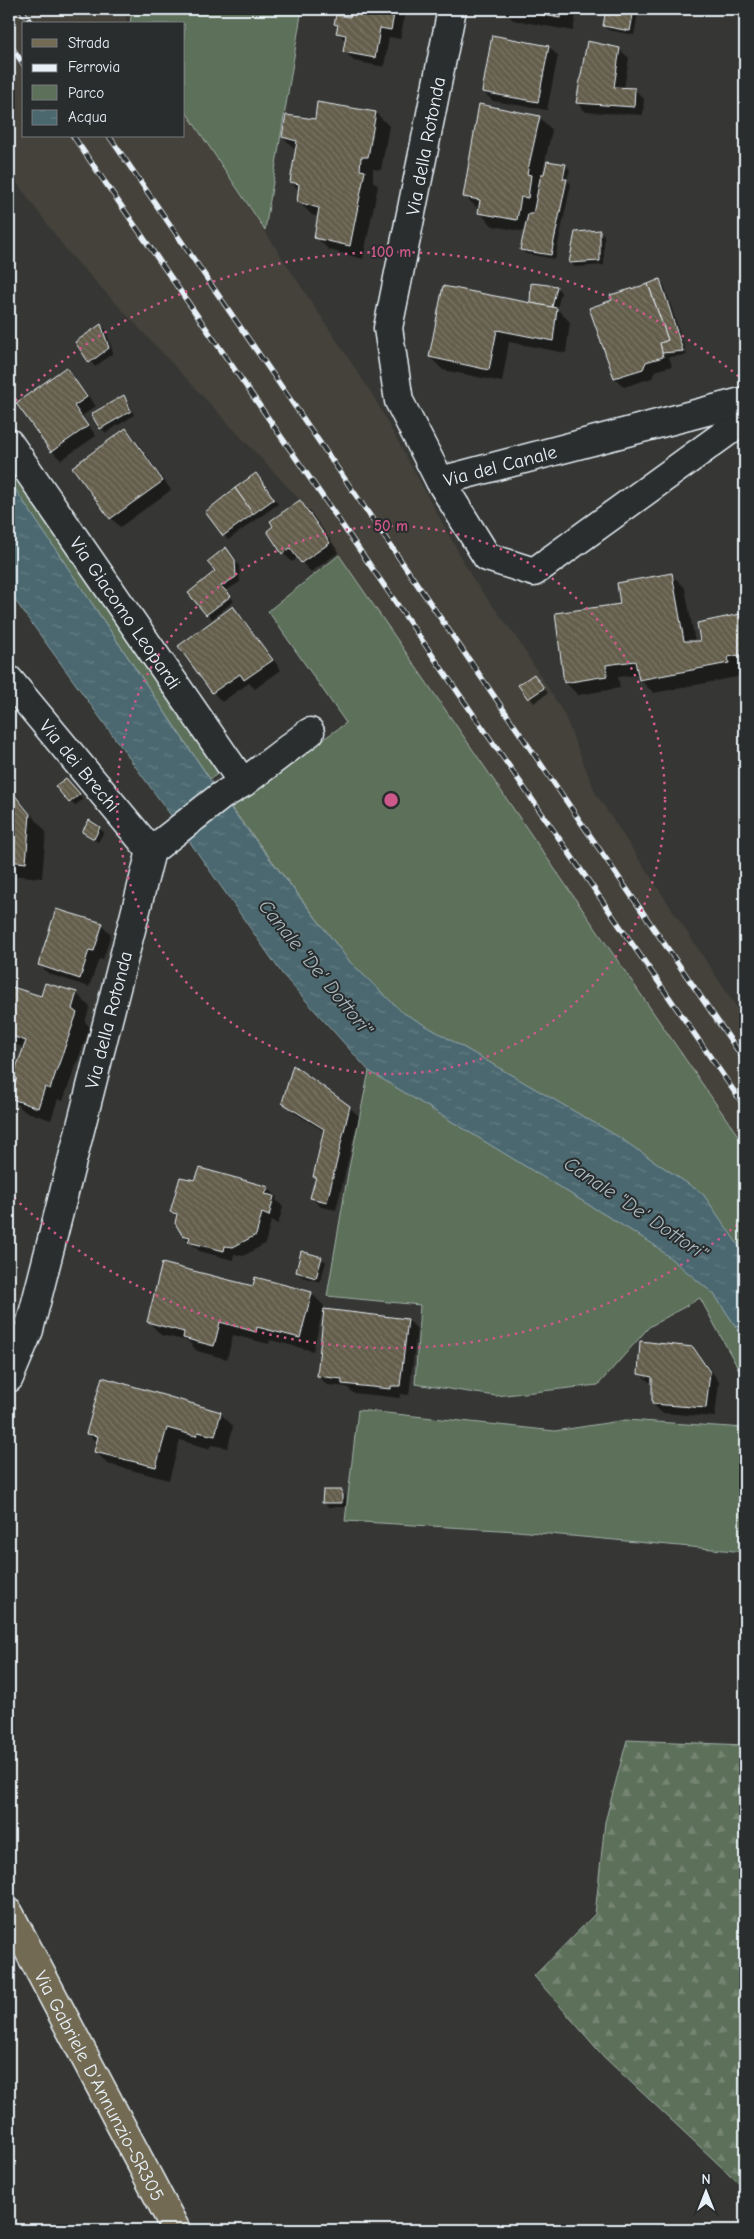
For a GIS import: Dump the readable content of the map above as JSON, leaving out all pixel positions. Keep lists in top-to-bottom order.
{
  "streets": {
    "main road": ["Via Gabriele D'Annunzio-SR305"],
    "street": [
      "Via della Rotonda",
      "Via del Canale",
      "Via Giacomo Leopardi",
      "Via dei Brechi"
    ]
  },
  "crossings": [
    ["Via della Rotonda", "Via del Canale"],
    ["Via della Rotonda", "Via dei Brechi"]
  ],
  "water": ["Canale \"De' Dottori\""],
  "legend": [
    "Strada",
    "Ferrovia",
    "Parco",
    "Acqua"
  ],
  "north": "top",
  "rings": ["100 m", "50 m"]
}
